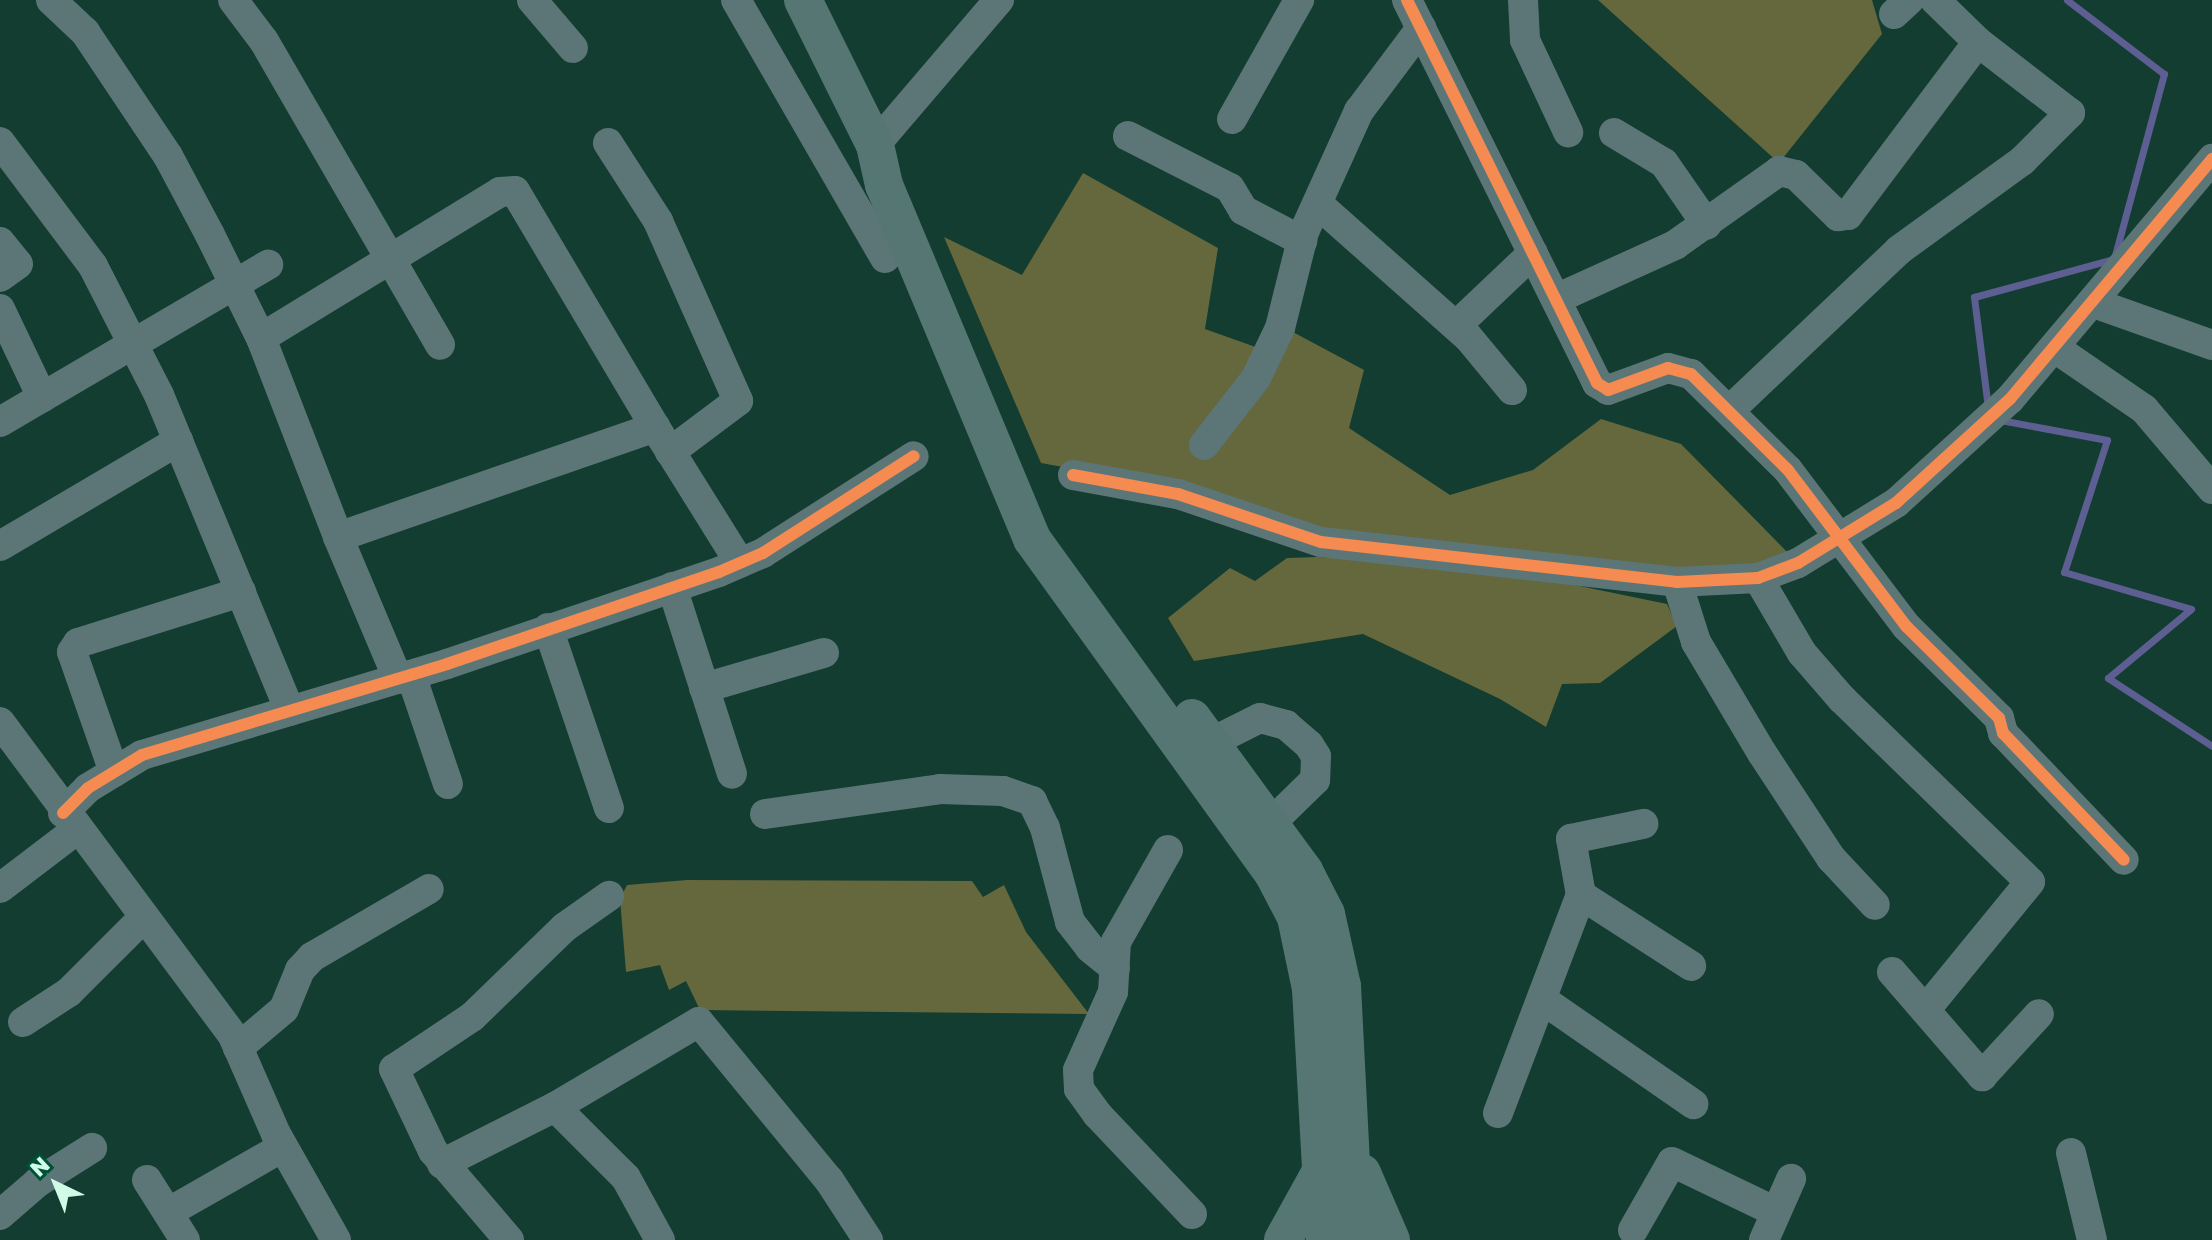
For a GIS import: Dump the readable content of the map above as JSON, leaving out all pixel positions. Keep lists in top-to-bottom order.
{
  "north": "top left"
}
